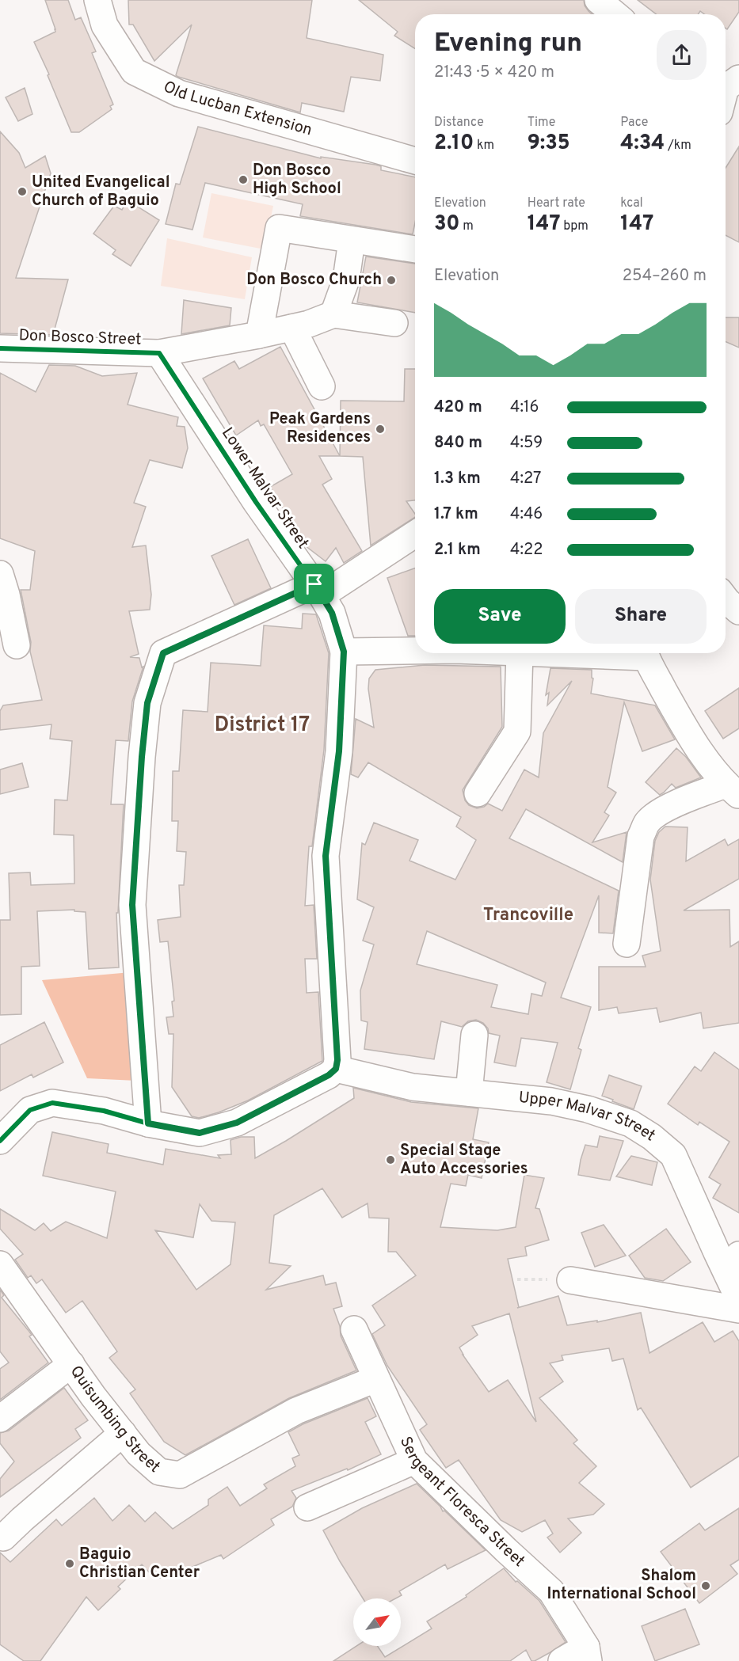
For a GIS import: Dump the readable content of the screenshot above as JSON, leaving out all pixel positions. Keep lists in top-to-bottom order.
{
  "streets": {
    "street": [
      "Old Lucban Extension",
      "Don Bosco Street",
      "Lower Malvar Street",
      "Upper Malvar Street",
      "Quisumbing Street",
      "Sergeant Floresca Street"
    ]
  },
  "crossings": [
    ["Don Bosco Street", "Lower Malvar Street"],
    ["Lower Malvar Street", "Upper Malvar Street"],
    ["Quisumbing Street", "Sergeant Floresca Street"]
  ],
  "districts": ["District 17", "Trancoville"],
  "places": [
    "Don Bosco High School",
    "United Evangelical Church of Baguio",
    "Don Bosco Church",
    "Peak Gardens Residences",
    "Special Stage Auto Accessories",
    "Baguio Christian Center",
    "Shalom International School"
  ],
  "north": "top right",
  "page": {
    "heading": ["Evening run", "21:43 · 5 × 420 m"],
    "stats": [
      ["Distance", "2.10 km"],
      ["Time", "9:35"],
      ["Pace", "4:34 /km"],
      ["Elevation", "30 m"],
      ["Heart rate", "147 bpm"],
      ["kcal", "147"]
    ],
    "chart": ["Elevation", "254–260 m"],
    "list": [
      {
        "name": "420 m",
        "note": "4:16"
      },
      {
        "name": "840 m",
        "note": "4:59"
      },
      {
        "name": "1.3 km",
        "note": "4:27"
      },
      {
        "name": "1.7 km",
        "note": "4:46"
      },
      {
        "name": "2.1 km",
        "note": "4:22"
      }
    ],
    "buttons": ["Save", "Share"]
  }
}
